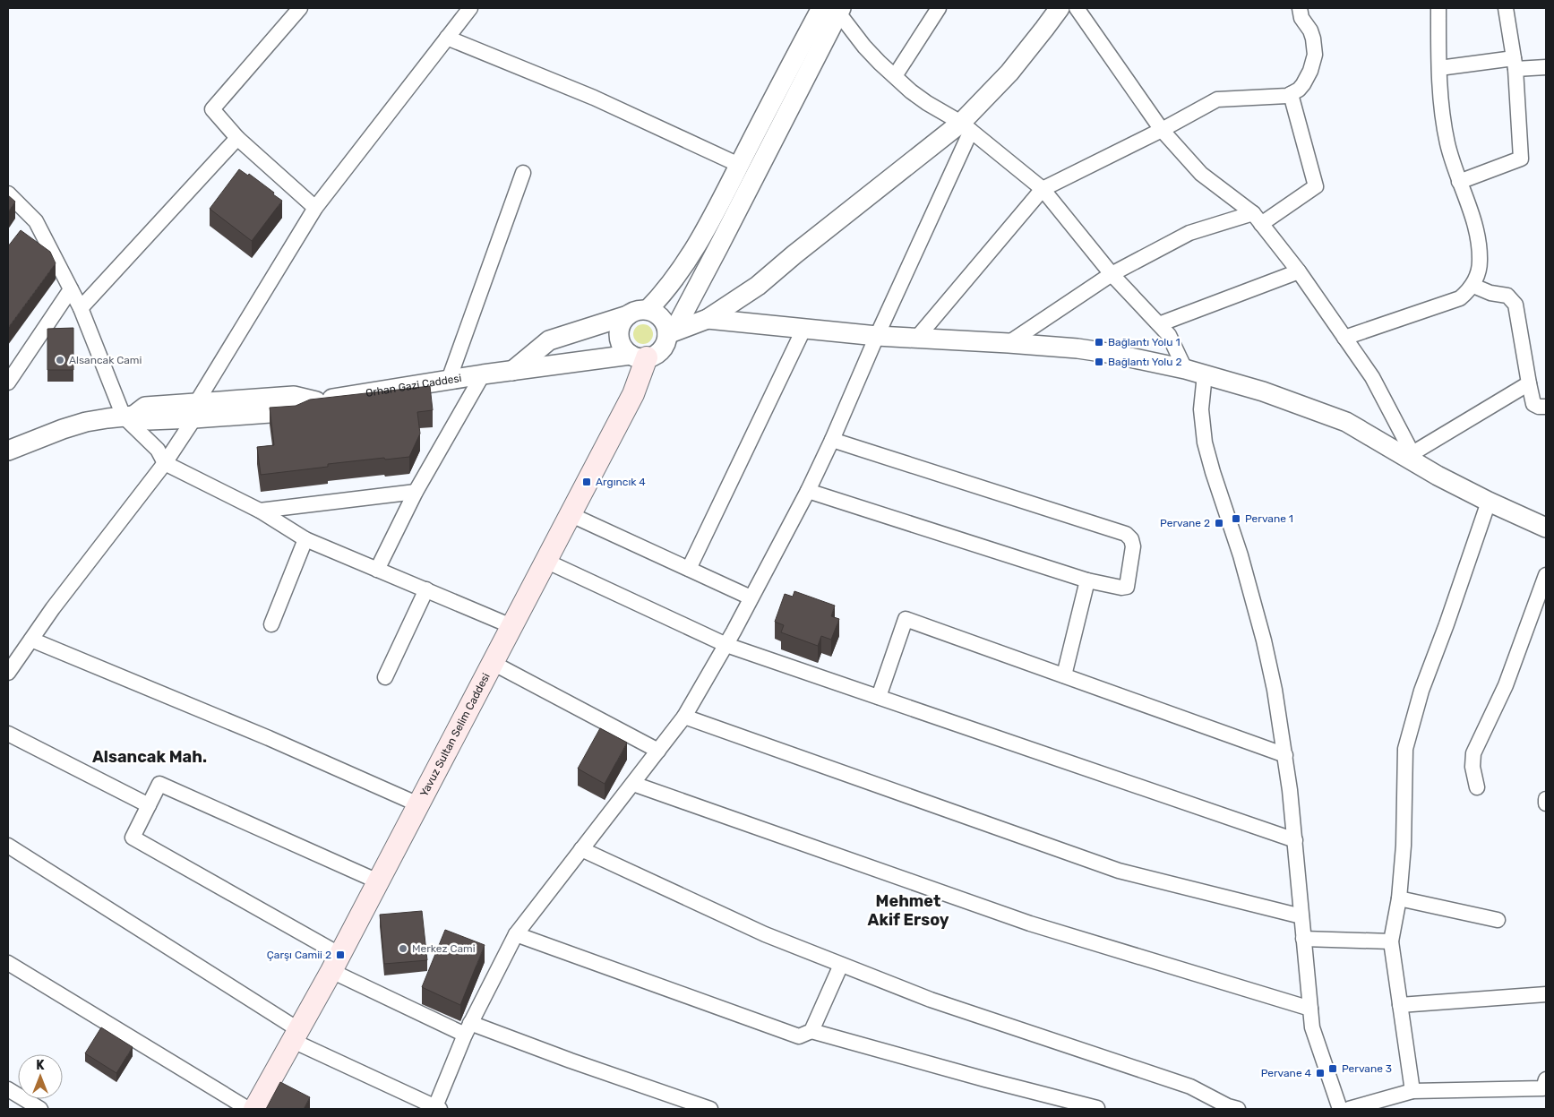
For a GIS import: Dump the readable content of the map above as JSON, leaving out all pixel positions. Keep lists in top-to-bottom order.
{
  "streets": {
    "main road": ["Yavuz Sultan Selim Caddesi"],
    "street": ["Orhan Gazi Caddesi"]
  },
  "crossings": [
    ["Orhan Gazi Caddesi", "Yavuz Sultan Selim Caddesi"]
  ],
  "districts": ["Alsancak Mah.", "Mehmet Akif Ersoy"],
  "places": {
    "transit": [
      "Bağlantı Yolu 1",
      "Bağlantı Yolu 2",
      "Argıncık 4",
      "Pervane 1",
      "Pervane 2",
      "Çarşı Camii 2",
      "Pervane 3",
      "Pervane 4"
    ],
    "other": ["Alsancak Cami", "Merkez Cami"]
  },
  "north": "top"
}
